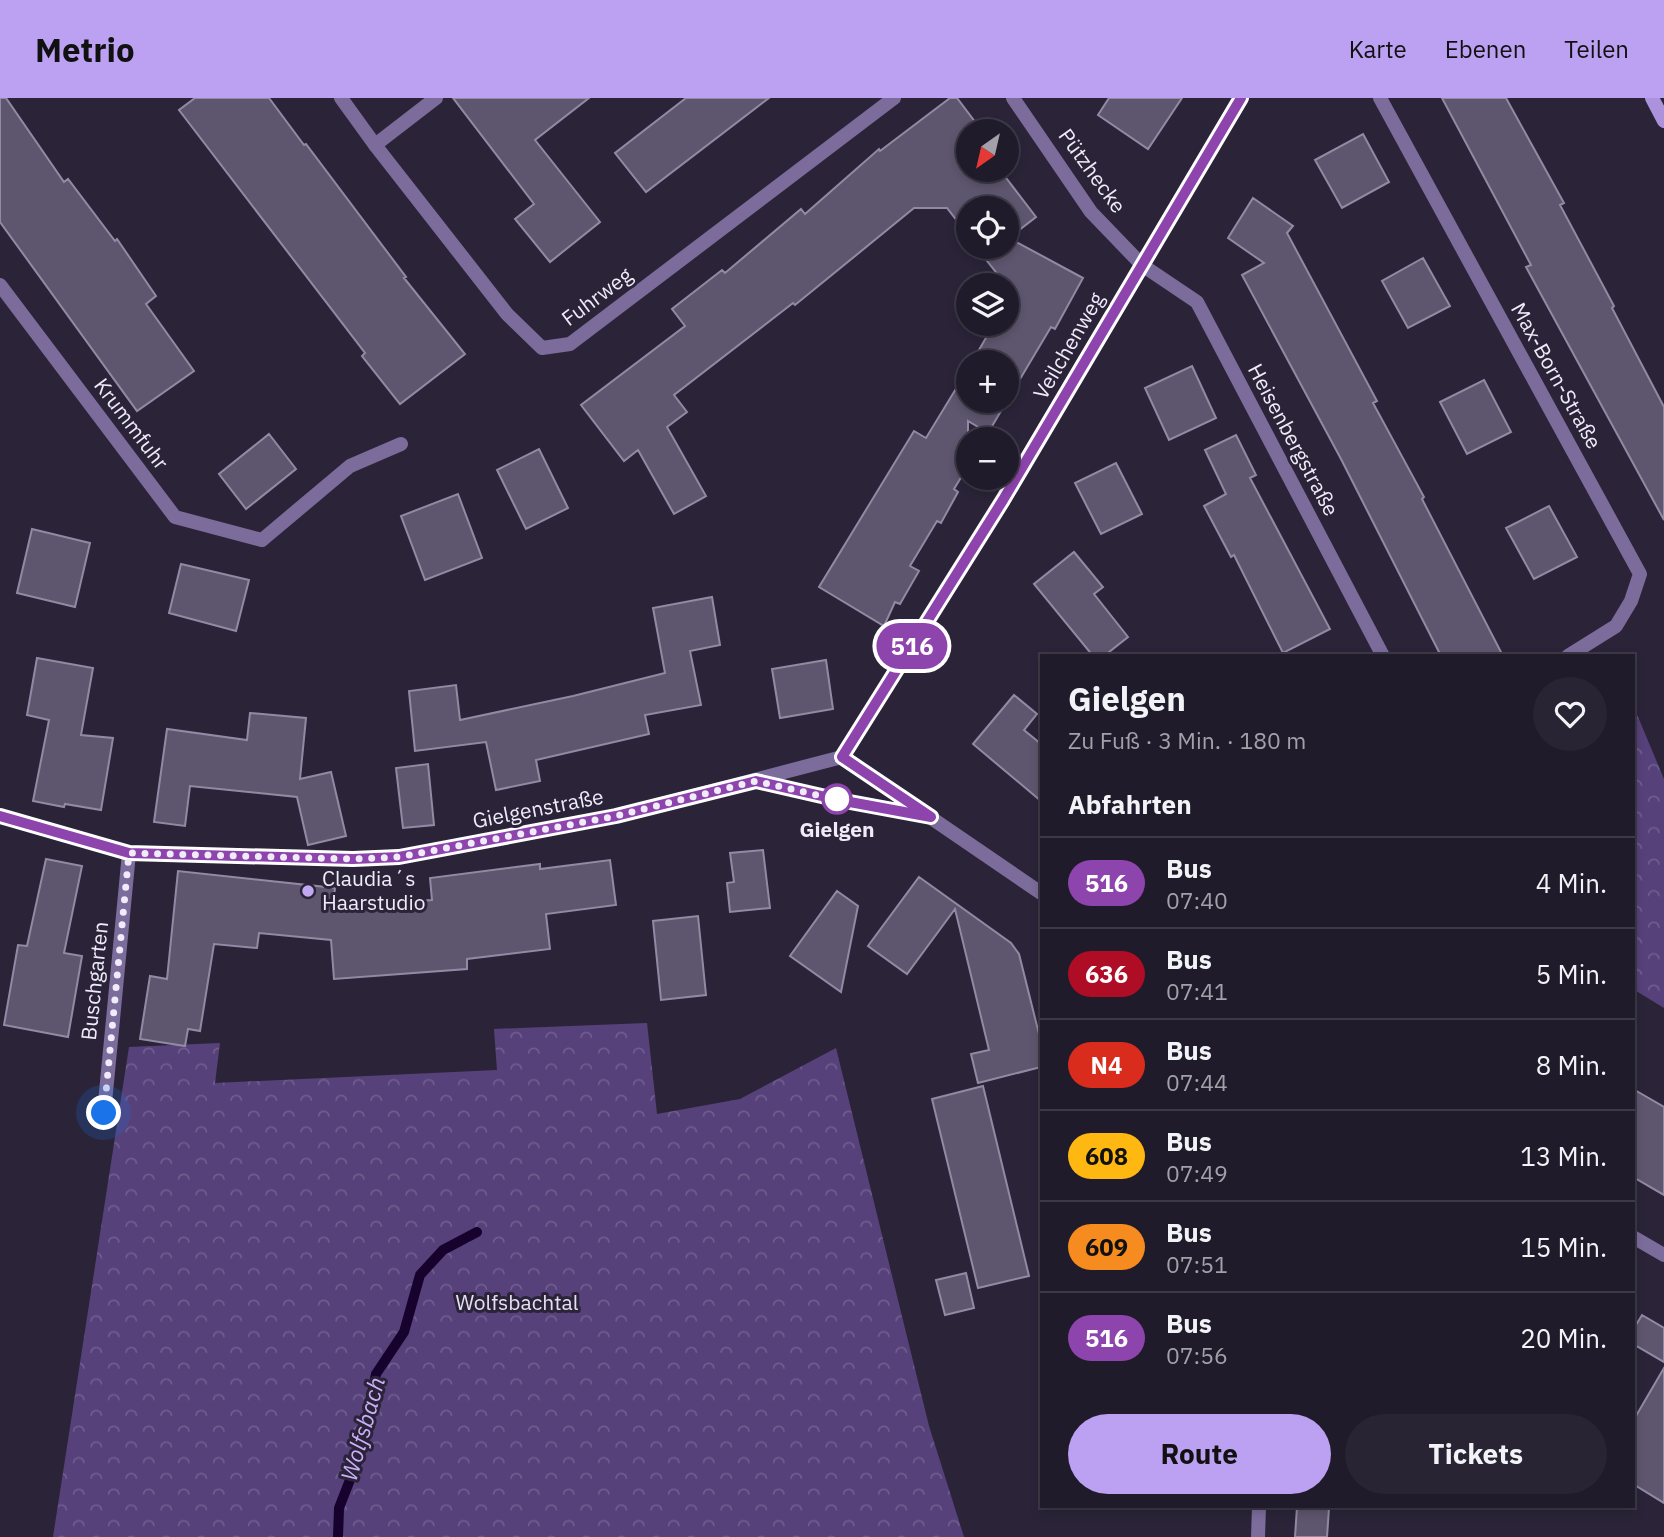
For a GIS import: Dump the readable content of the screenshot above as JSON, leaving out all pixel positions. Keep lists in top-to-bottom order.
{
  "streets": {
    "street": [
      "Pützhecke",
      "Fuhrweg",
      "Veilchenweg",
      "Max-Born-Straße",
      "Krummfuhr",
      "Heisenbergstraße",
      "Gielgenstraße",
      "Buschgarten"
    ]
  },
  "crossings": [
    ["Pützhecke", "Veilchenweg"],
    ["Pützhecke", "Heisenbergstraße"],
    ["Veilchenweg", "Heisenbergstraße"],
    ["Veilchenweg", "Gielgenstraße"],
    ["Gielgenstraße", "Buschgarten"]
  ],
  "water": ["Wolfsbach"],
  "parks": ["Wolfsbachtal"],
  "places": ["Gielgen", "Claudia´s Haarstudio"],
  "lines": ["bus line 516"],
  "north": "bottom left",
  "page": {
    "header": "Metrio",
    "nav": ["Karte", "Ebenen", "Teilen"],
    "on_map": "516",
    "map_buttons": ["+", "−"],
    "heading": [
      ["Gielgen", "Zu Fuß · 3 Min. · 180 m"],
      "Abfahrten"
    ],
    "list": [
      {
        "mark": "516",
        "name": "Bus",
        "note": "07:40",
        "value": "4 Min."
      },
      {
        "mark": "636",
        "name": "Bus",
        "note": "07:41",
        "value": "5 Min."
      },
      {
        "mark": "N4",
        "name": "Bus",
        "note": "07:44",
        "value": "8 Min."
      },
      {
        "mark": "608",
        "name": "Bus",
        "note": "07:49",
        "value": "13 Min."
      },
      {
        "mark": "609",
        "name": "Bus",
        "note": "07:51",
        "value": "15 Min."
      },
      {
        "mark": "516",
        "name": "Bus",
        "note": "07:56",
        "value": "20 Min."
      }
    ],
    "buttons": ["Route", "Tickets"]
  }
}
